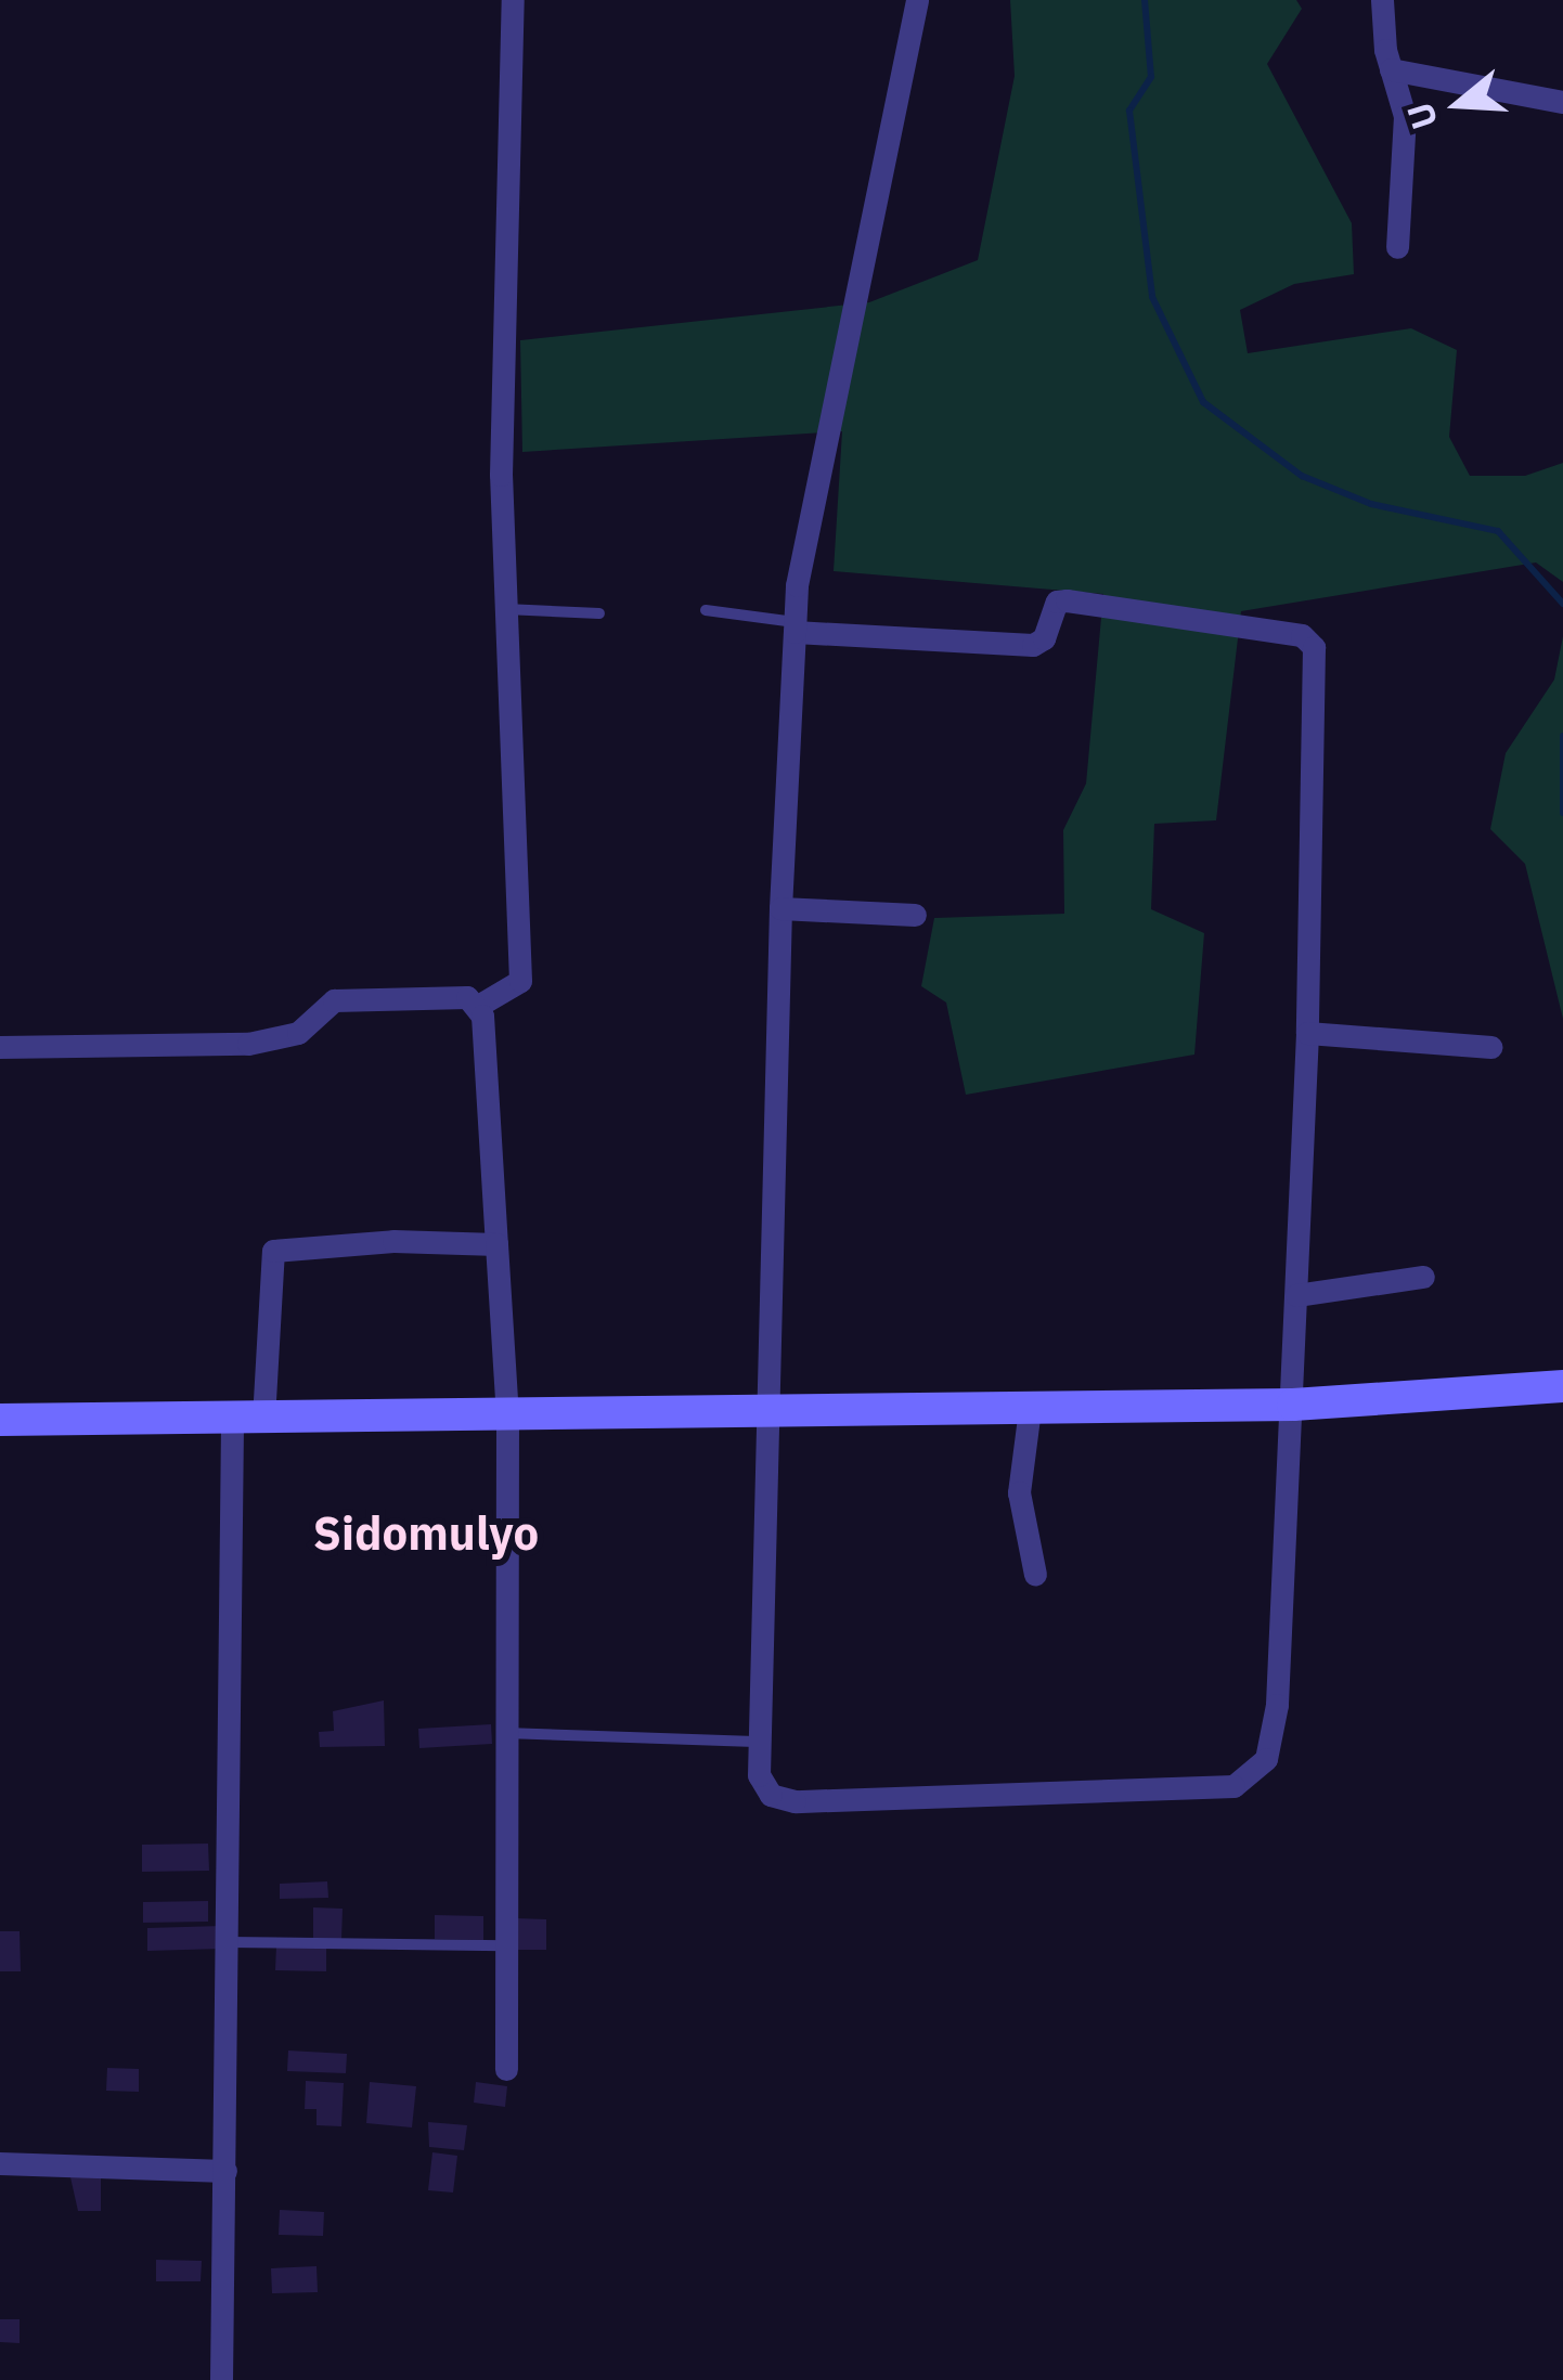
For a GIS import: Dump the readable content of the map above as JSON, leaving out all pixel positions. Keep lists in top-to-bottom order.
{
  "districts": ["Sidomulyo"],
  "north": "left"
}
